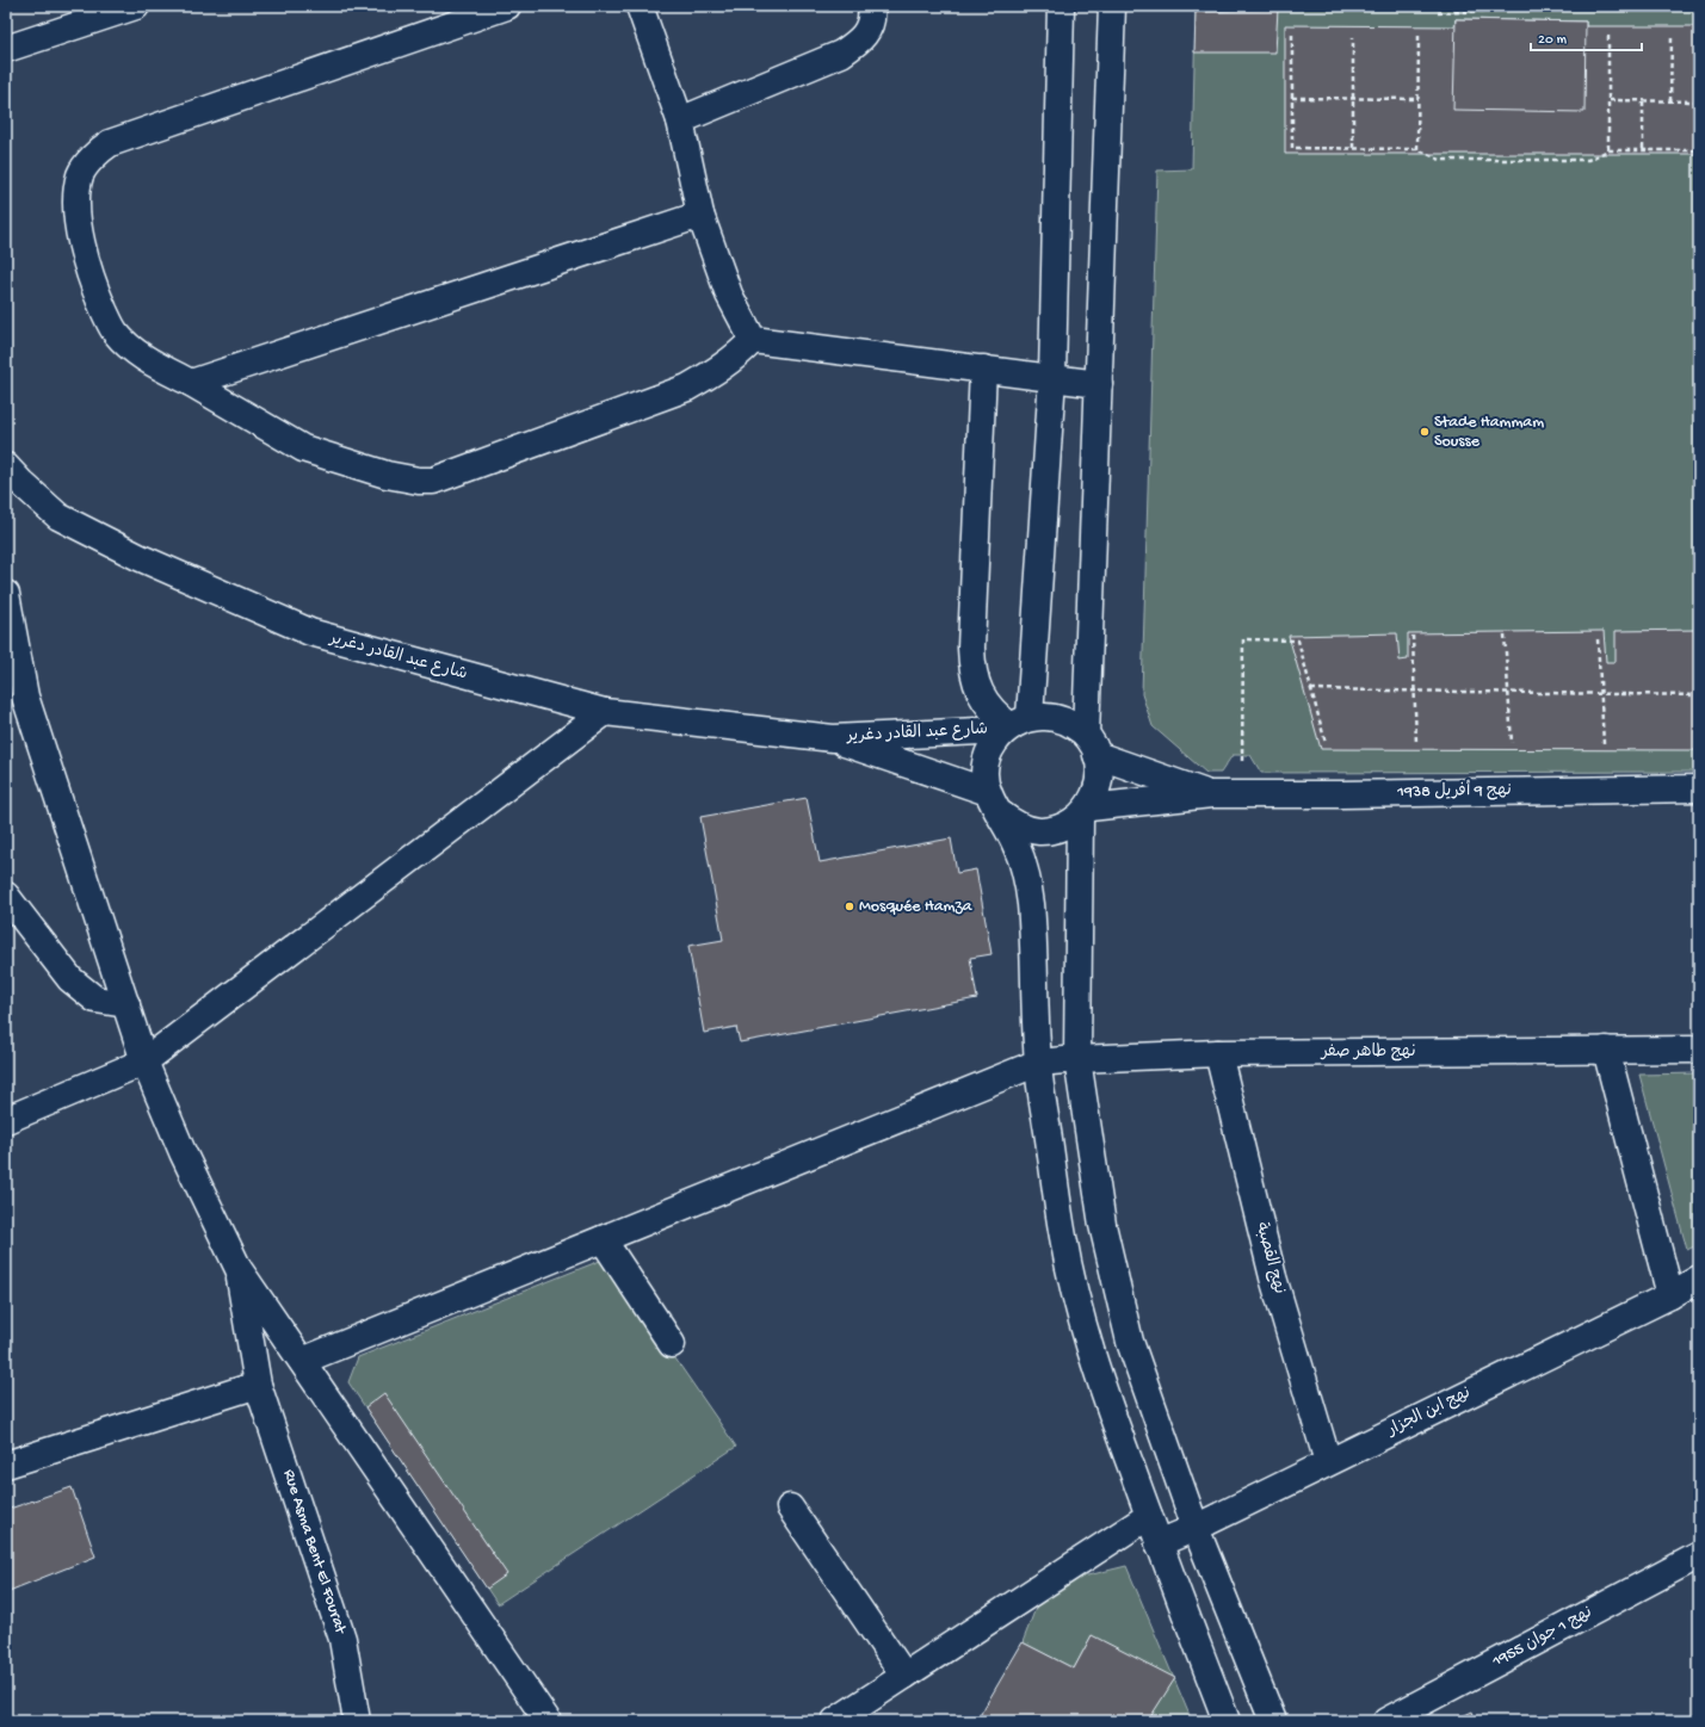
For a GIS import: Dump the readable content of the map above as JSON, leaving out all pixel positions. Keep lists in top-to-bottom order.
{
  "streets": {
    "street": [
      "شارع عبد القادر دغرير",
      "نهج 9 أفريل 1938",
      "نهج طاهر صفر",
      "نهج القصبة",
      "نهج ابن الجزار",
      "Rue Asma Bent El Fourat",
      "نهج 1 جوان 1955"
    ]
  },
  "crossings": [
    ["نهج طاهر صفر", "نهج القصبة"],
    ["نهج القصبة", "نهج ابن الجزار"]
  ],
  "places": ["Stade Hammam Sousse", "Mosquée Hamza"],
  "scale_bar": "20 m"
}
